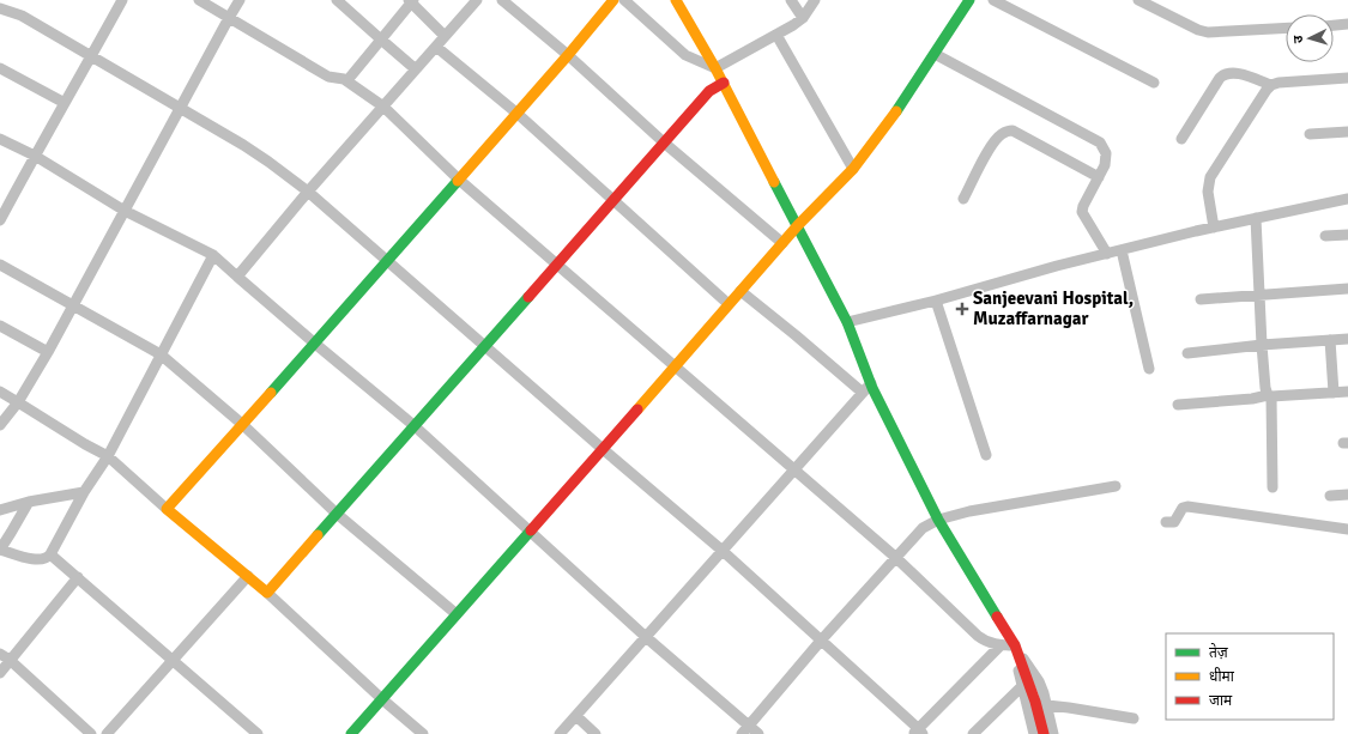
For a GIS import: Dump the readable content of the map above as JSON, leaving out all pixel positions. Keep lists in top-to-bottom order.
{
  "places": {
    "health": ["Sanjeevani Hospital, Muzaffarnagar"]
  },
  "legend": ["तेज़", "धीमा", "जाम"],
  "north": "left"
}
